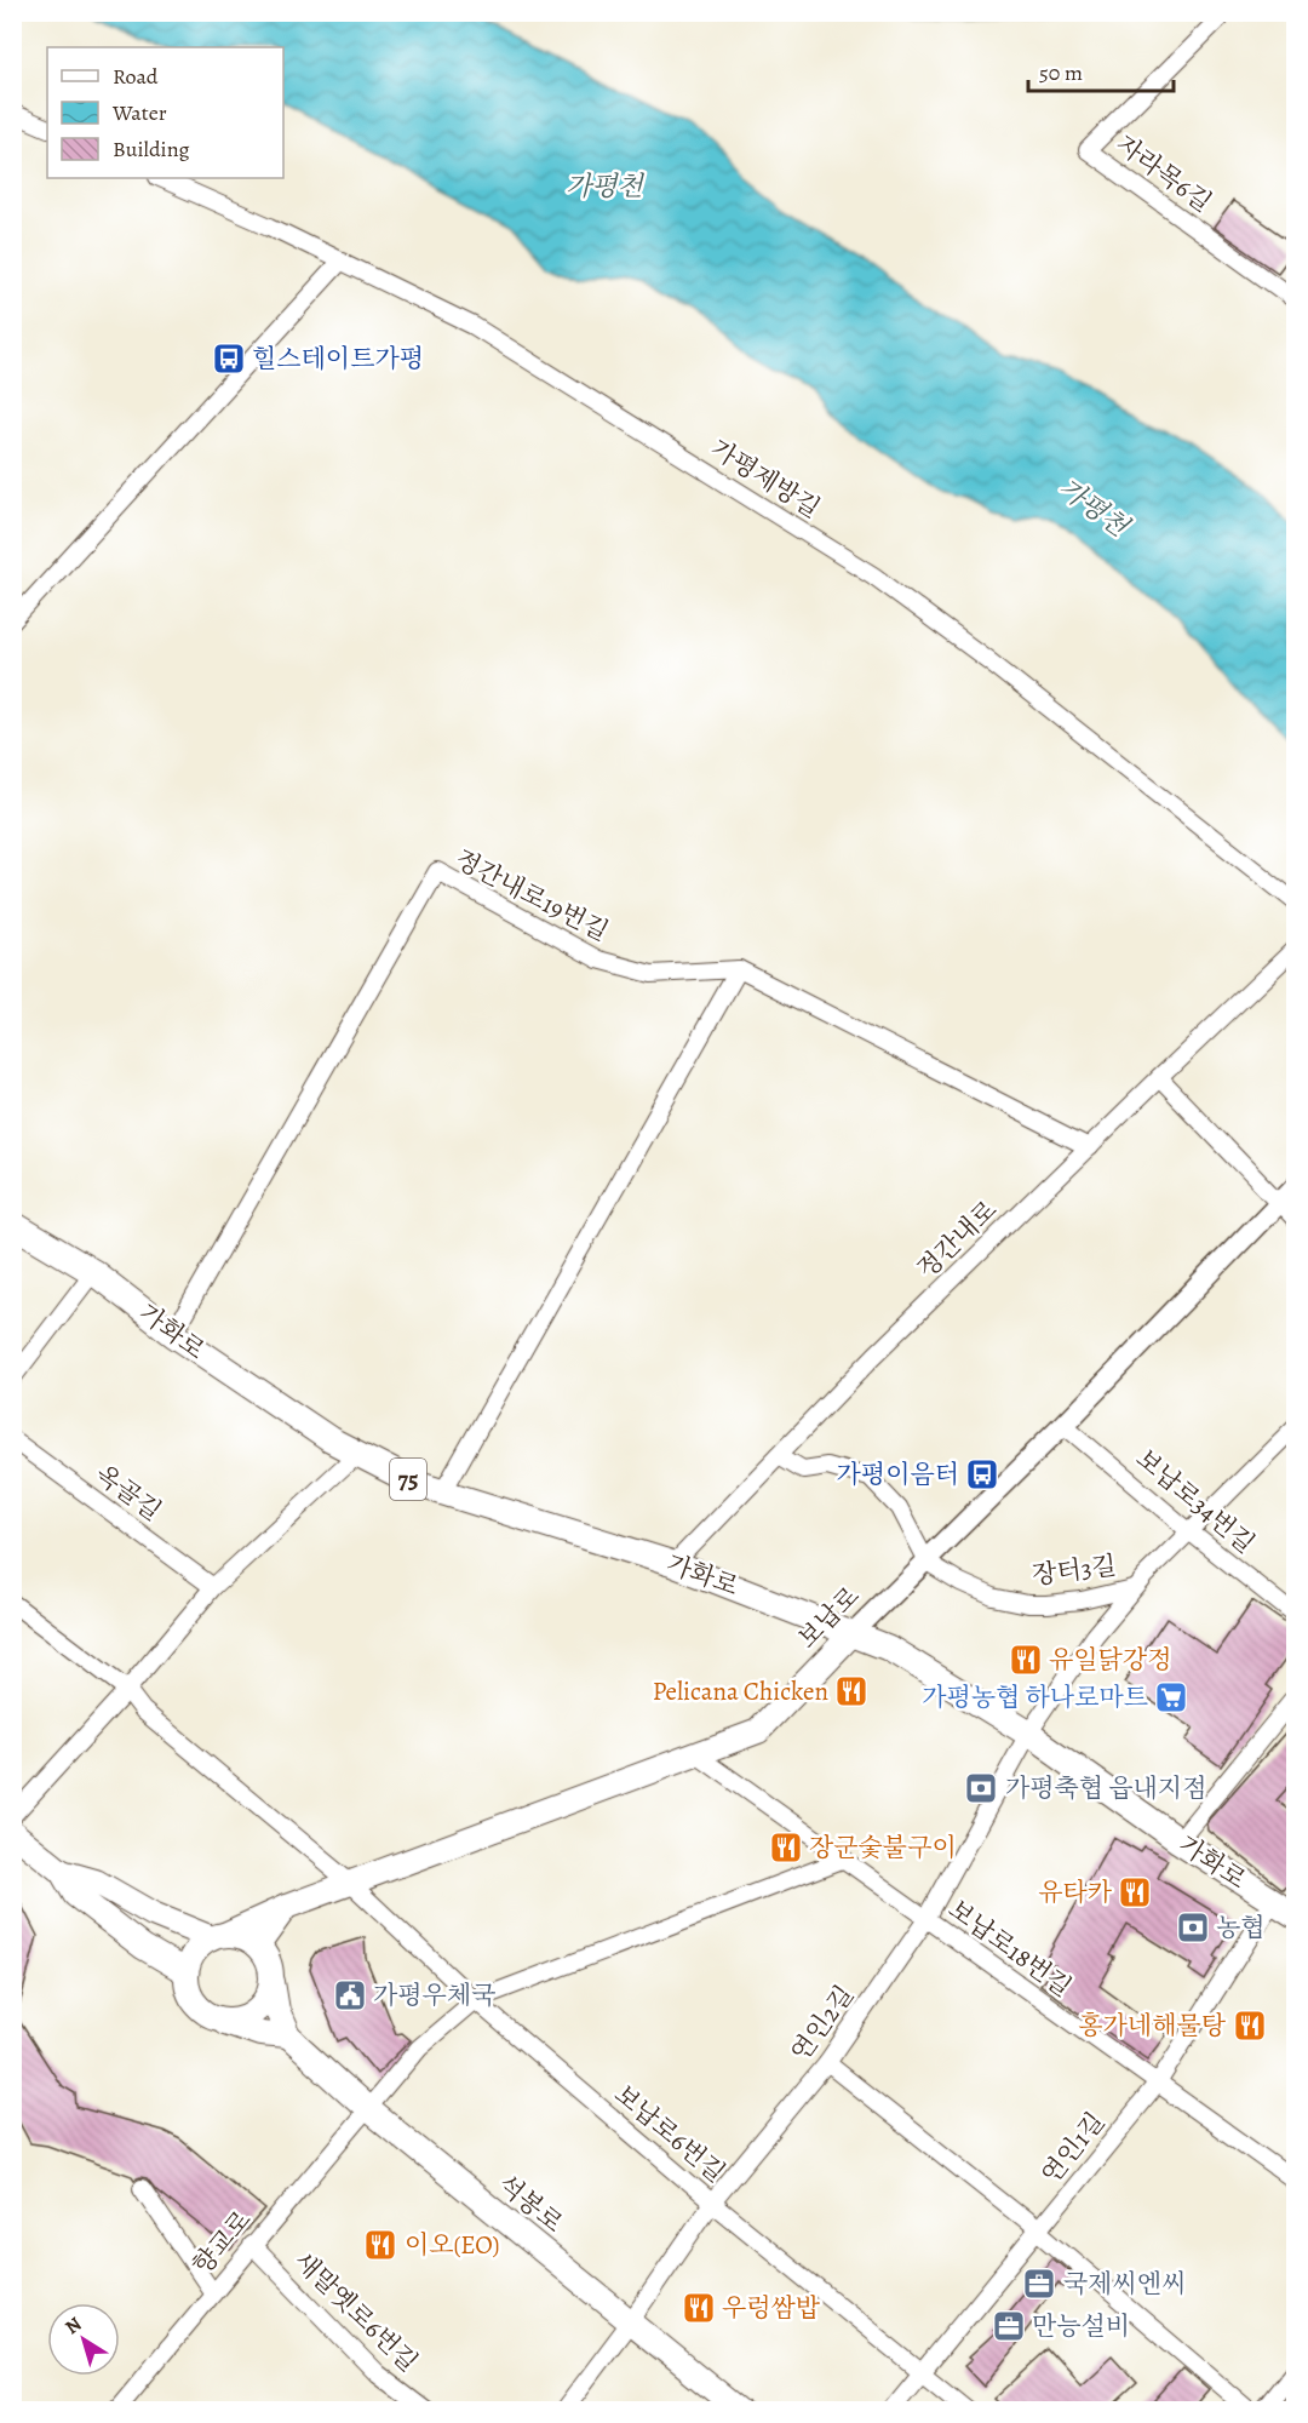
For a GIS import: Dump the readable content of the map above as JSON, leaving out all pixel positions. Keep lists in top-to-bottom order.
{
  "streets": {
    "main road": [
      "가화로",
      "75",
      "보납로",
      "석봉로"
    ],
    "street": [
      "자라목6길",
      "가평제방길",
      "정간내로19번길",
      "정간내로",
      "옥골길",
      "보납로34번길",
      "장터3길",
      "보납로18번길",
      "연인2길",
      "보납로6번길",
      "연인1길",
      "향교로",
      "새말옛로6번길"
    ]
  },
  "crossings": [
    ["정간내로19번길", "가화로"],
    ["정간내로", "가화로"],
    ["가화로", "장터3길"],
    ["가화로", "보납로"],
    ["가화로", "연인2길"],
    ["가화로", "연인1길"],
    ["보납로34번길", "장터3길"],
    ["보납로34번길", "보납로"],
    ["장터3길", "보납로"],
    ["장터3길", "연인2길"],
    ["보납로", "보납로18번길"],
    ["보납로", "보납로6번길"],
    ["보납로18번길", "연인2길"],
    ["보납로18번길", "연인1길"],
    ["보납로18번길", "향교로"],
    ["연인2길", "보납로6번길"],
    ["연인2길", "석봉로"],
    ["보납로6번길", "연인1길"],
    ["보납로6번길", "향교로"],
    ["석봉로", "향교로"],
    ["향교로", "새말옛로6번길"]
  ],
  "water": ["가평천"],
  "places": {
    "bus stop": ["힐스테이트가평", "가평이음터"],
    "restaurant": [
      "유일닭강정",
      "Pelicana Chicken",
      "장군숯불구이",
      "유타카",
      "홍가네해물탕",
      "이오(EO)",
      "우렁쌈밥"
    ],
    "supermarket": ["가평농협 하나로마트"],
    "bank": ["가평축협 읍내지점", "농협"],
    "public building": ["가평우체국"],
    "office": ["국제씨엔씨", "만능설비"]
  },
  "legend": ["Road", "Water", "Building"],
  "scale_bar": "50 m",
  "north": "top left"
}
